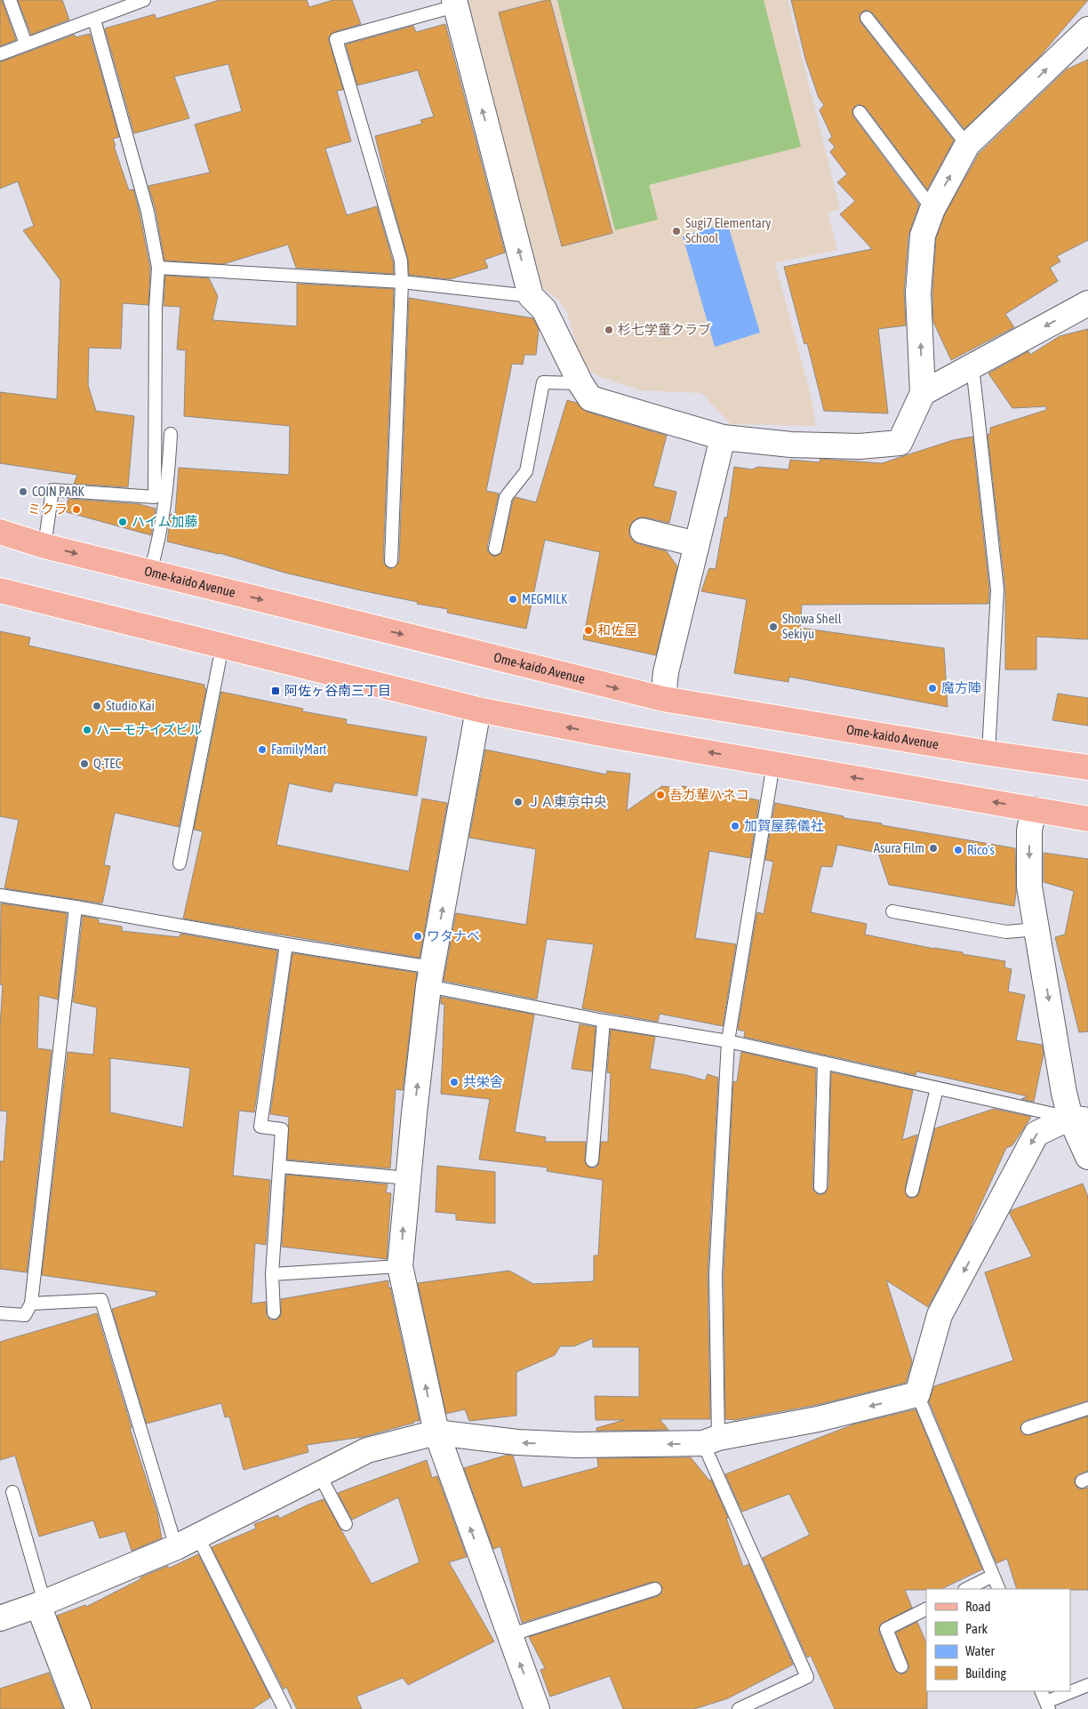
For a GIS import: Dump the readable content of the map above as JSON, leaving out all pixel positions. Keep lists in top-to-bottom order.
{
  "streets": {
    "main road": ["Ome-kaido Avenue"]
  },
  "places": {
    "other": [
      "Sugi7 Elementary School",
      "杉七学童クラブ",
      "COIN PARK",
      "ミクラ",
      "ハイム加藤",
      "MEGMILK",
      "Showa Shell Sekiyu",
      "和佐屋",
      "魔方陣",
      "Studio Kai",
      "ハーモナイズビル",
      "FamilyMart",
      "Q-TEC",
      "吾ガ輩ハネコ",
      "ＪＡ東京中央",
      "加賀屋葬儀社",
      "Asura Film",
      "Rico's",
      "ワタナベ",
      "共栄舎"
    ],
    "transit": ["阿佐ヶ谷南三丁目"]
  },
  "legend": [
    "Road",
    "Park",
    "Water",
    "Building"
  ]
}
